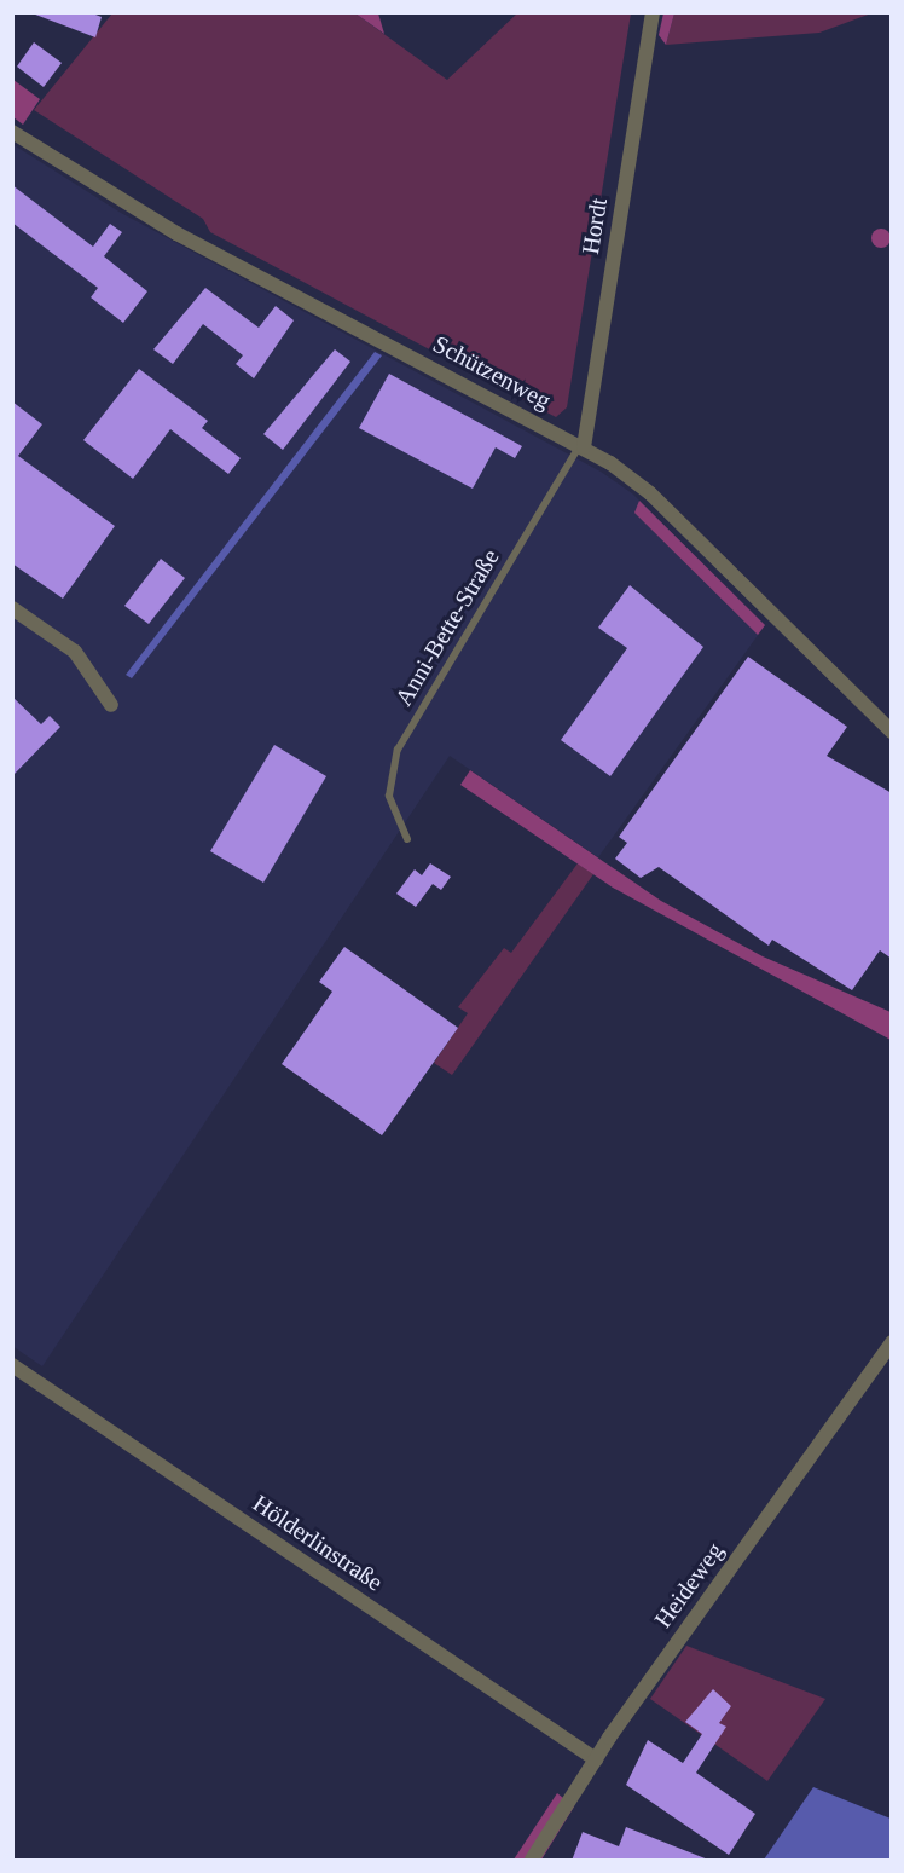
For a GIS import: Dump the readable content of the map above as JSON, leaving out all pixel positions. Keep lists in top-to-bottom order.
{
  "streets": {
    "street": [
      "Hordt",
      "Schützenweg",
      "Hölderlinstraße",
      "Heideweg"
    ],
    "lane": ["Anni-Bette-Straße"]
  },
  "crossings": [
    ["Hordt", "Schützenweg"],
    ["Hordt", "Anni-Bette-Straße"],
    ["Schützenweg", "Anni-Bette-Straße"],
    ["Hölderlinstraße", "Heideweg"]
  ]
}
